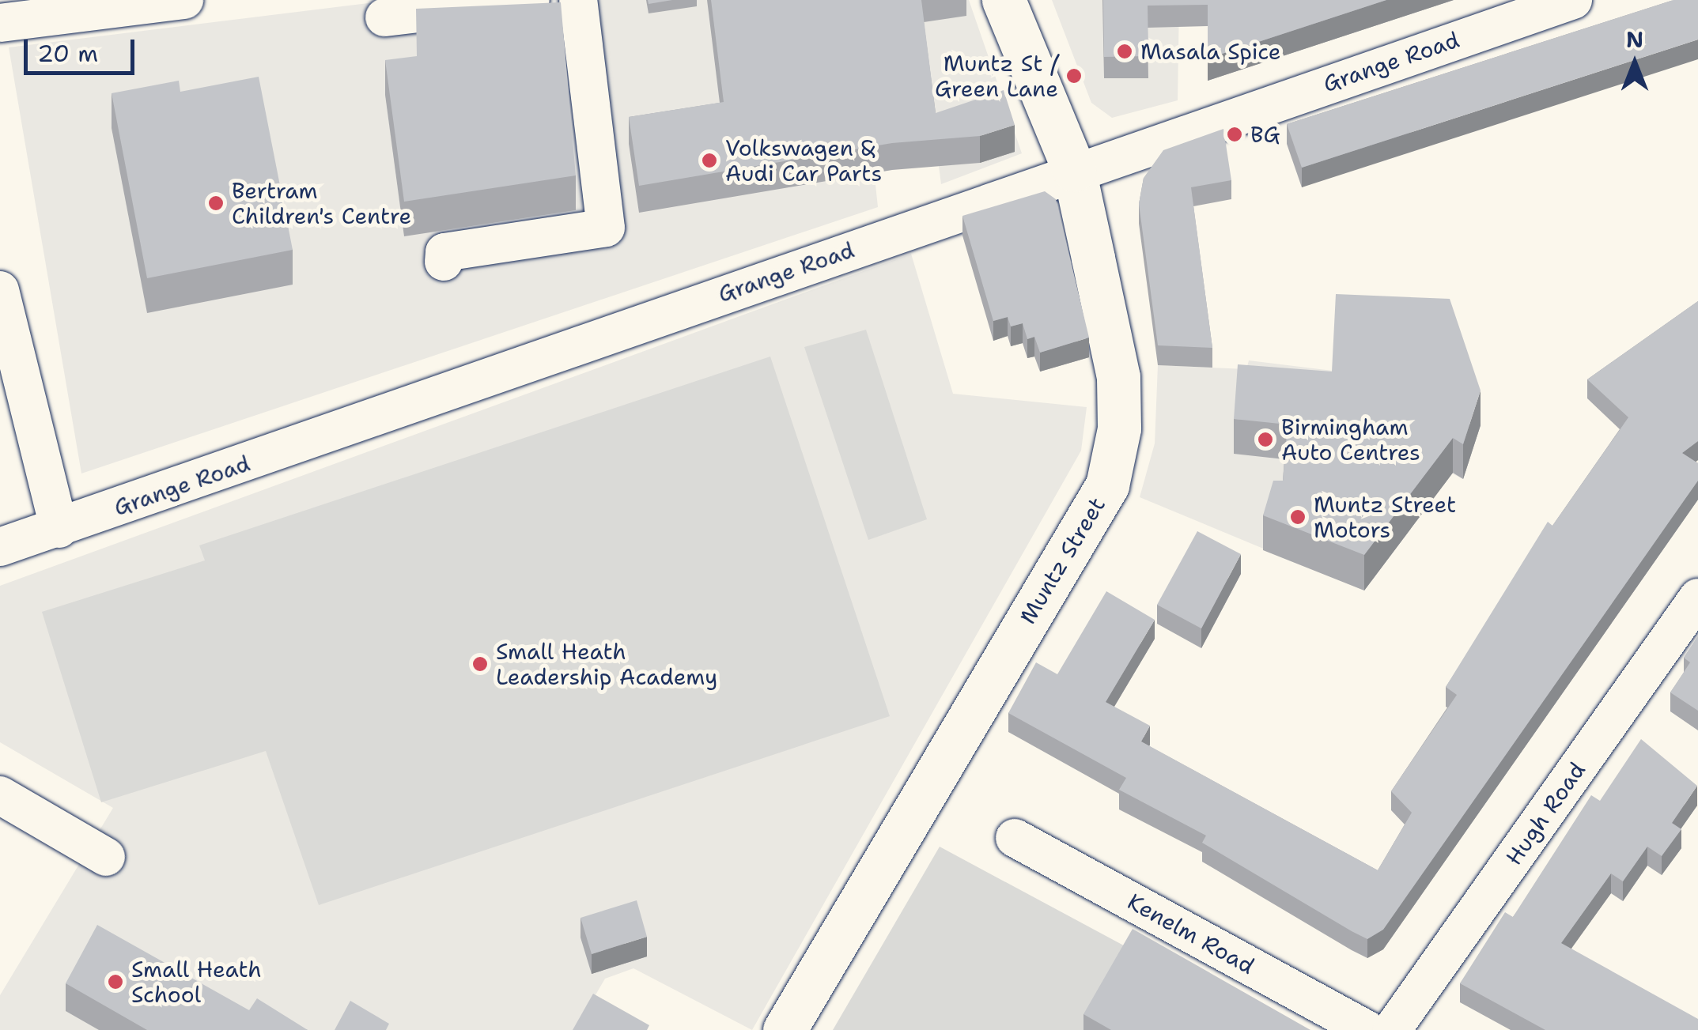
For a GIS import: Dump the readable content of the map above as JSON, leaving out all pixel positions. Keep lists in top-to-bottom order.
{
  "streets": {
    "main road": ["Muntz Street"],
    "street": ["Grange Road", "Hugh Road", "Kenelm Road"]
  },
  "crossings": [
    ["Grange Road", "Muntz Street"]
  ],
  "places": [
    "Masala Spice",
    "Muntz St / Green Lane",
    "BG",
    "Volkswagen & Audi Car Parts",
    "Bertram Children's Centre",
    "Birmingham Auto Centres",
    "Muntz Street Motors",
    "Small Heath Leadership Academy",
    "Small Heath School"
  ],
  "scale_bar": "20 m",
  "north": "top"
}
